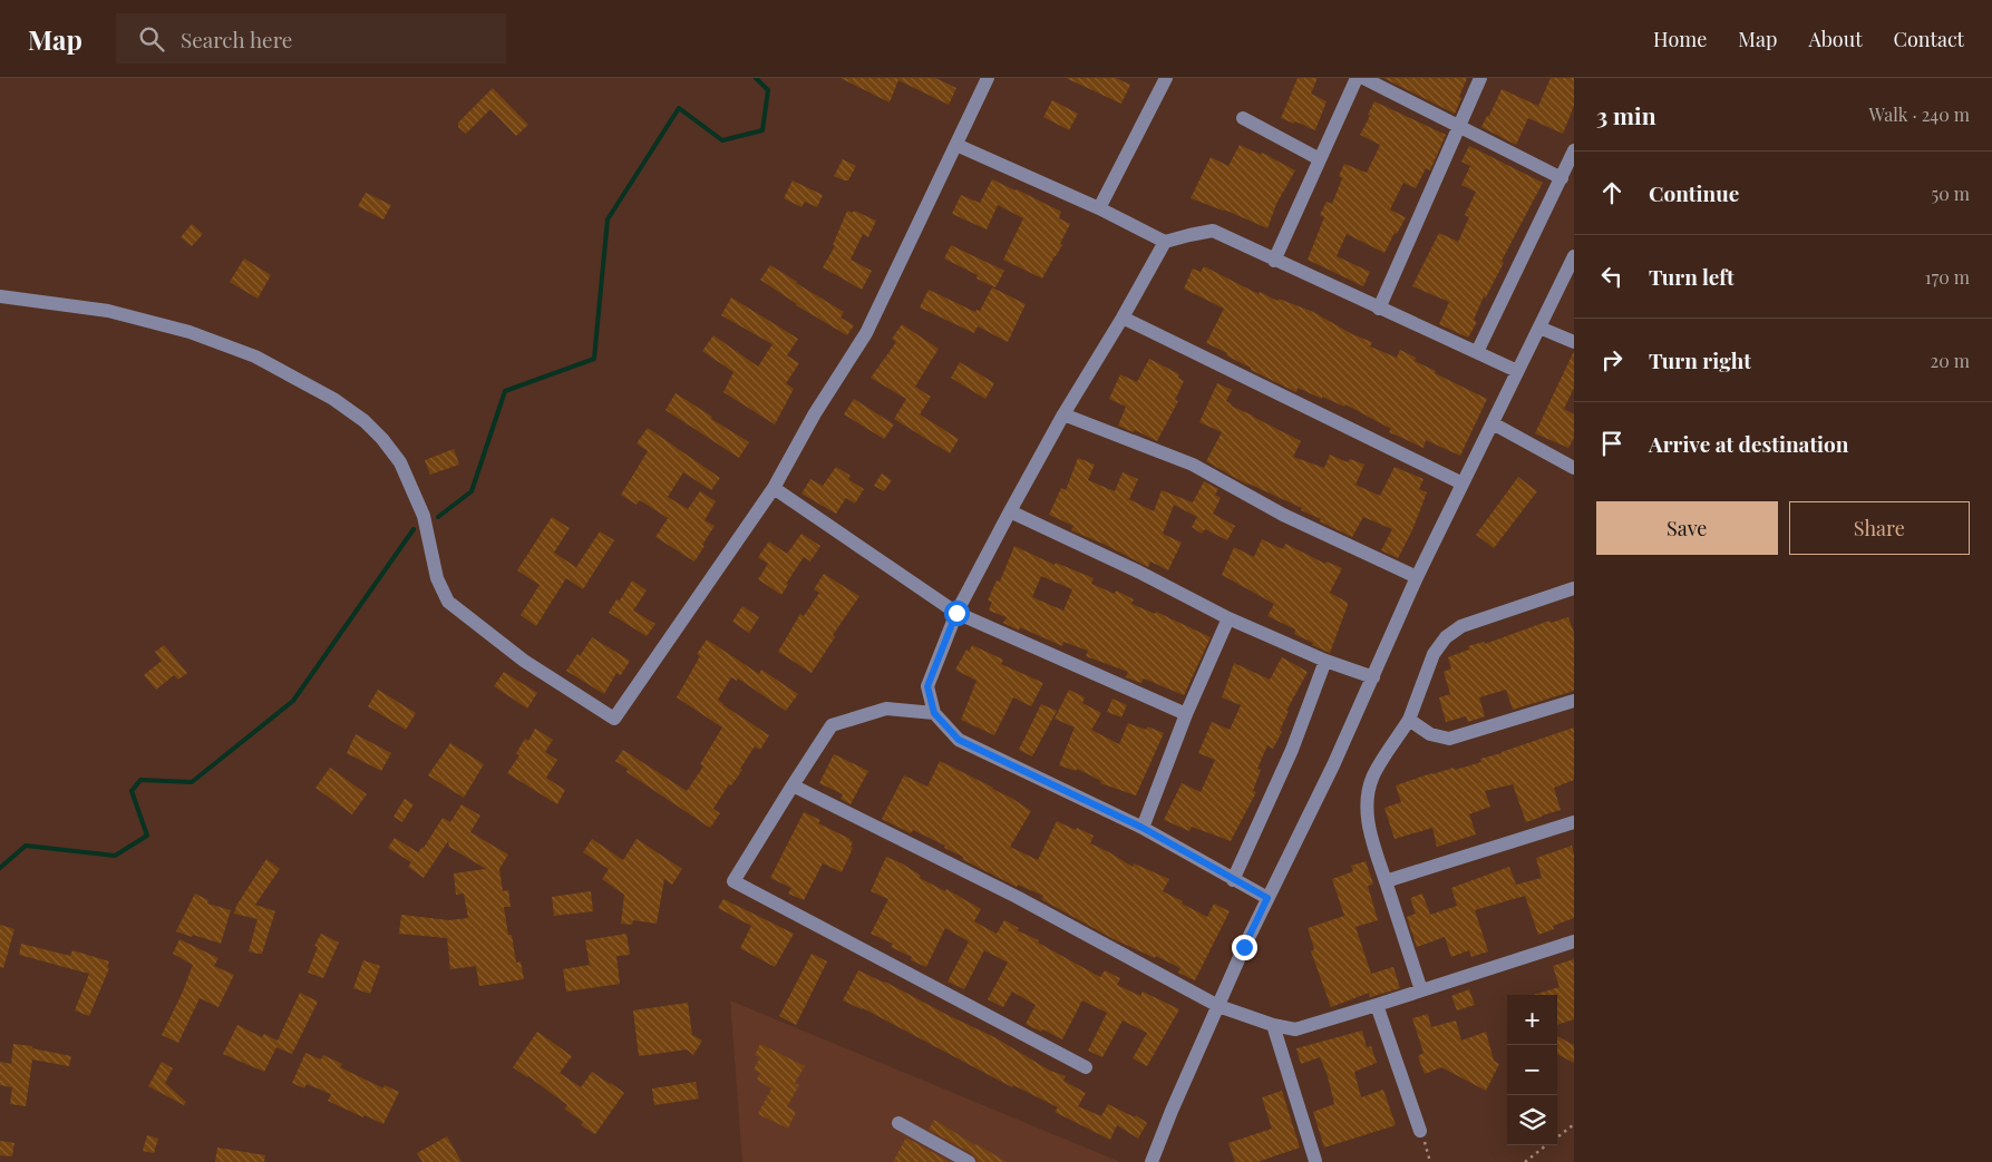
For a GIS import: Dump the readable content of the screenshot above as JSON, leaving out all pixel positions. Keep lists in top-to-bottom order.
{
  "page": {
    "header": "Map",
    "search": "Search here",
    "nav": [
      "Home",
      "Map",
      "About",
      "Contact"
    ],
    "heading": ["3 min", "Walk · 240 m"],
    "list": [
      ["Continue", "50 m"],
      ["Turn left", "170 m"],
      ["Turn right", "20 m"],
      "Arrive at destination"
    ],
    "buttons": ["Save", "Share"],
    "map_buttons": ["+", "−"]
  }
}
